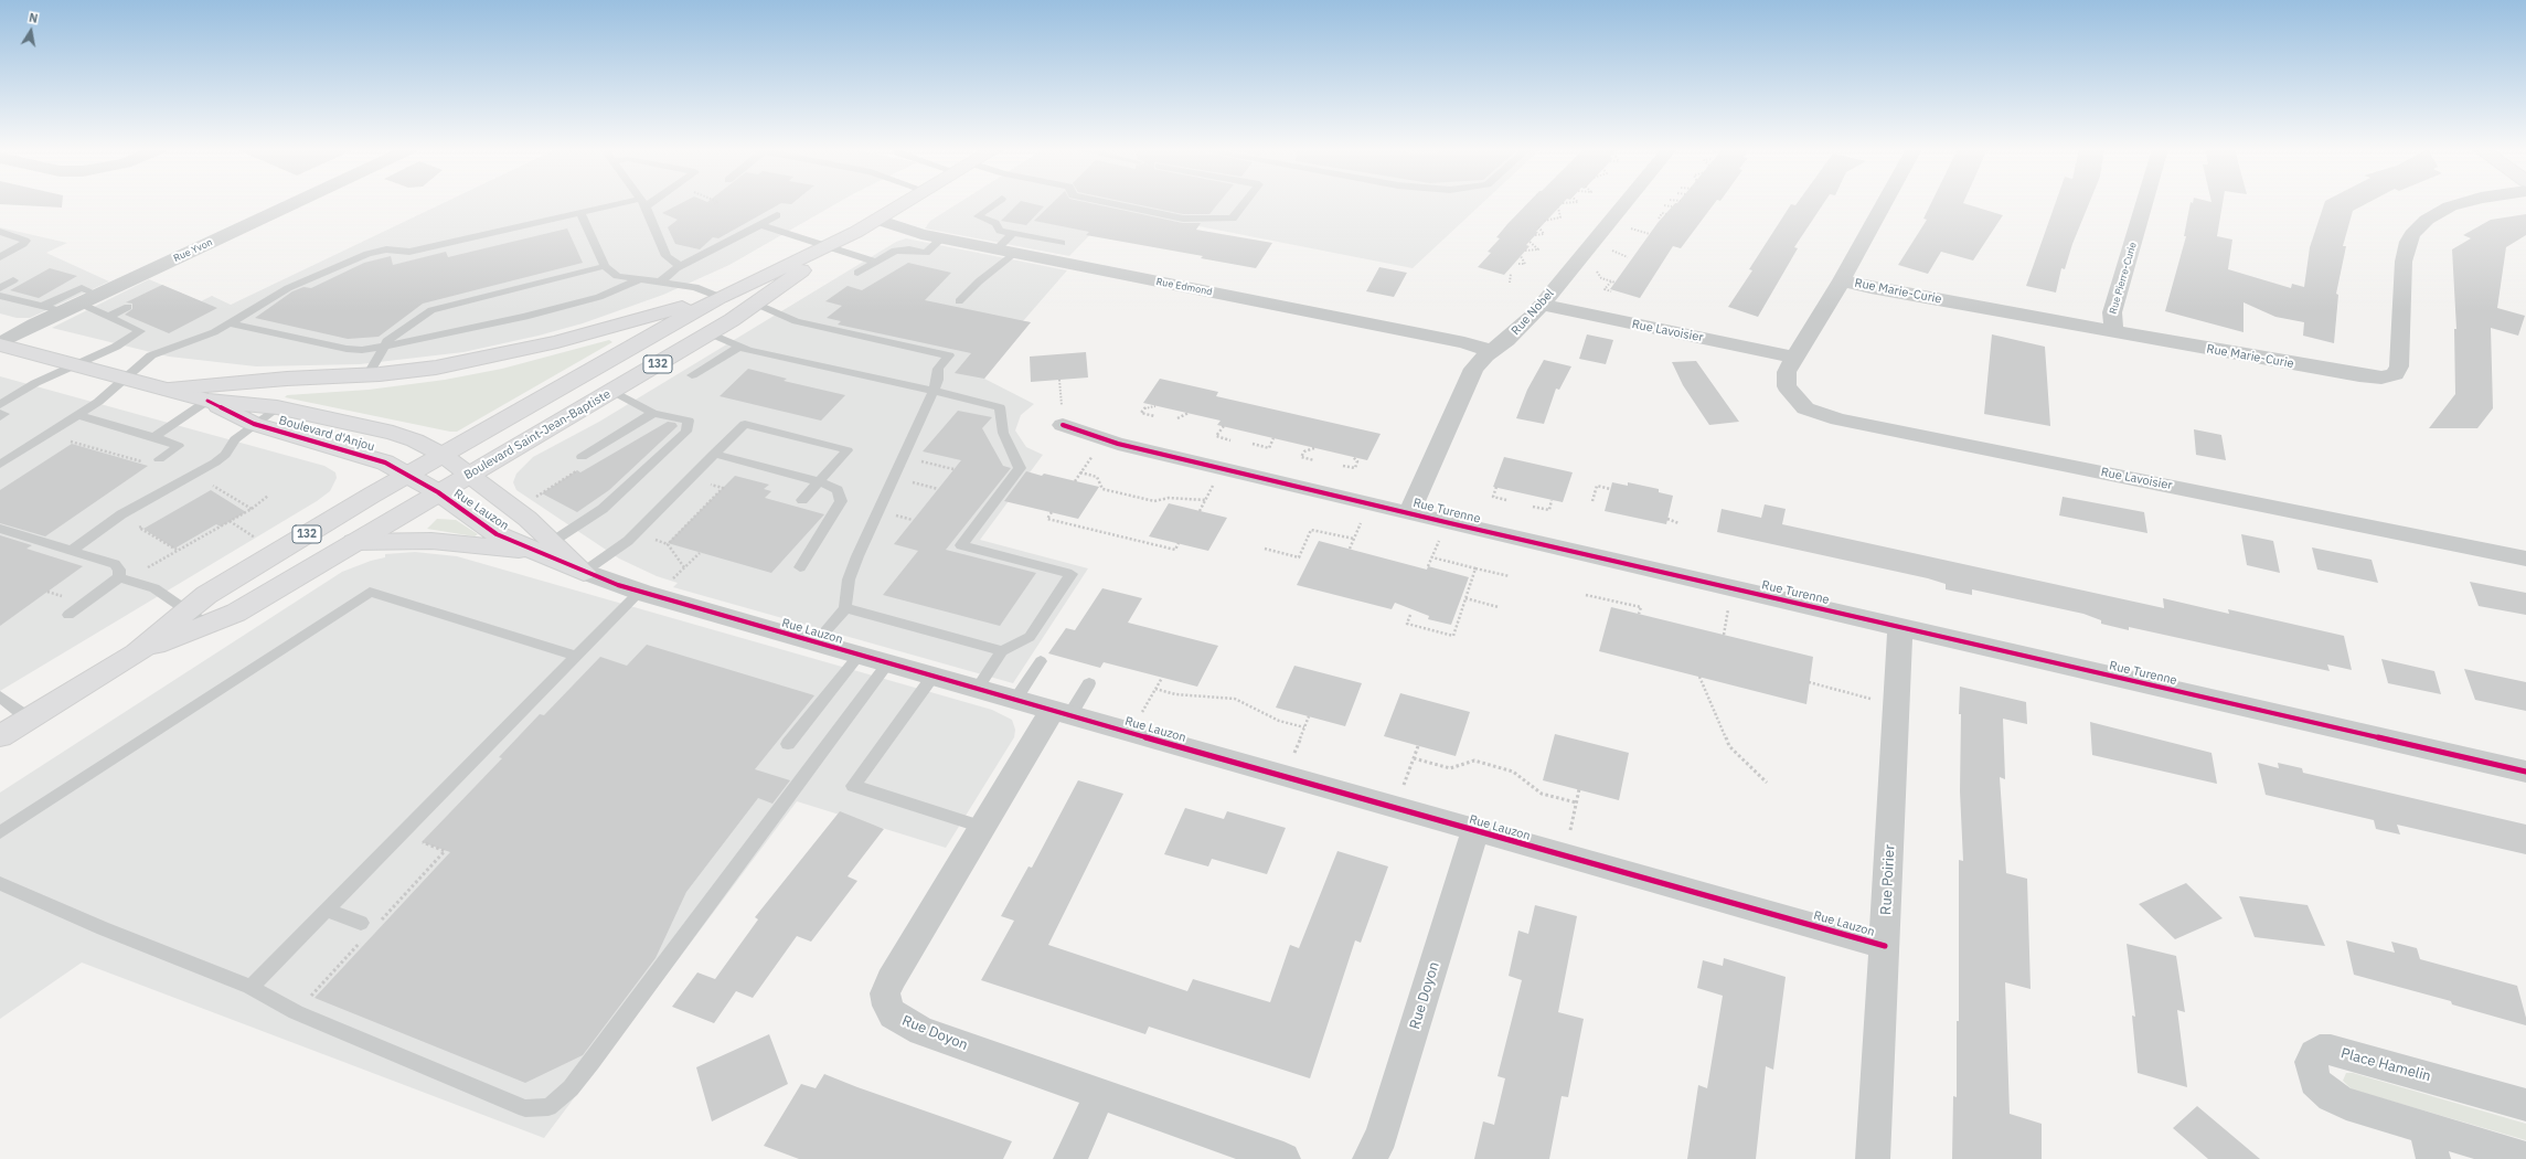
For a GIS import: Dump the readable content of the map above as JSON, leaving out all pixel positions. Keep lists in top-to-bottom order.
{
  "streets": {
    "main road": [
      "132",
      "Boulevard d'Anjou",
      "Boulevard Saint-Jean-Baptiste",
      "Rue Lauzon"
    ],
    "street": [
      "Rue Yvon",
      "Rue Pierre-Curie",
      "Rue Edmond",
      "Rue Marie-Curie",
      "Rue Nobel",
      "Rue Lavoisier",
      "Rue Turenne",
      "Rue Poirier",
      "Rue Doyon",
      "Place Hamelin"
    ]
  },
  "crossings": [
    ["Rue Yvon", "Boulevard d'Anjou"],
    ["Rue Pierre-Curie", "Rue Marie-Curie"],
    ["Rue Edmond", "Rue Nobel"],
    ["Rue Edmond", "Boulevard Saint-Jean-Baptiste"],
    ["Rue Marie-Curie", "Rue Lavoisier"],
    ["Rue Nobel", "Rue Lavoisier"],
    ["Rue Nobel", "Rue Turenne"],
    ["Boulevard d'Anjou", "Boulevard Saint-Jean-Baptiste"],
    ["Boulevard d'Anjou", "Rue Lauzon"],
    ["Boulevard Saint-Jean-Baptiste", "Rue Lauzon"],
    ["Rue Lauzon", "Rue Poirier"],
    ["Rue Lauzon", "Rue Doyon"],
    ["Rue Turenne", "Rue Poirier"]
  ],
  "north": "top"
}
